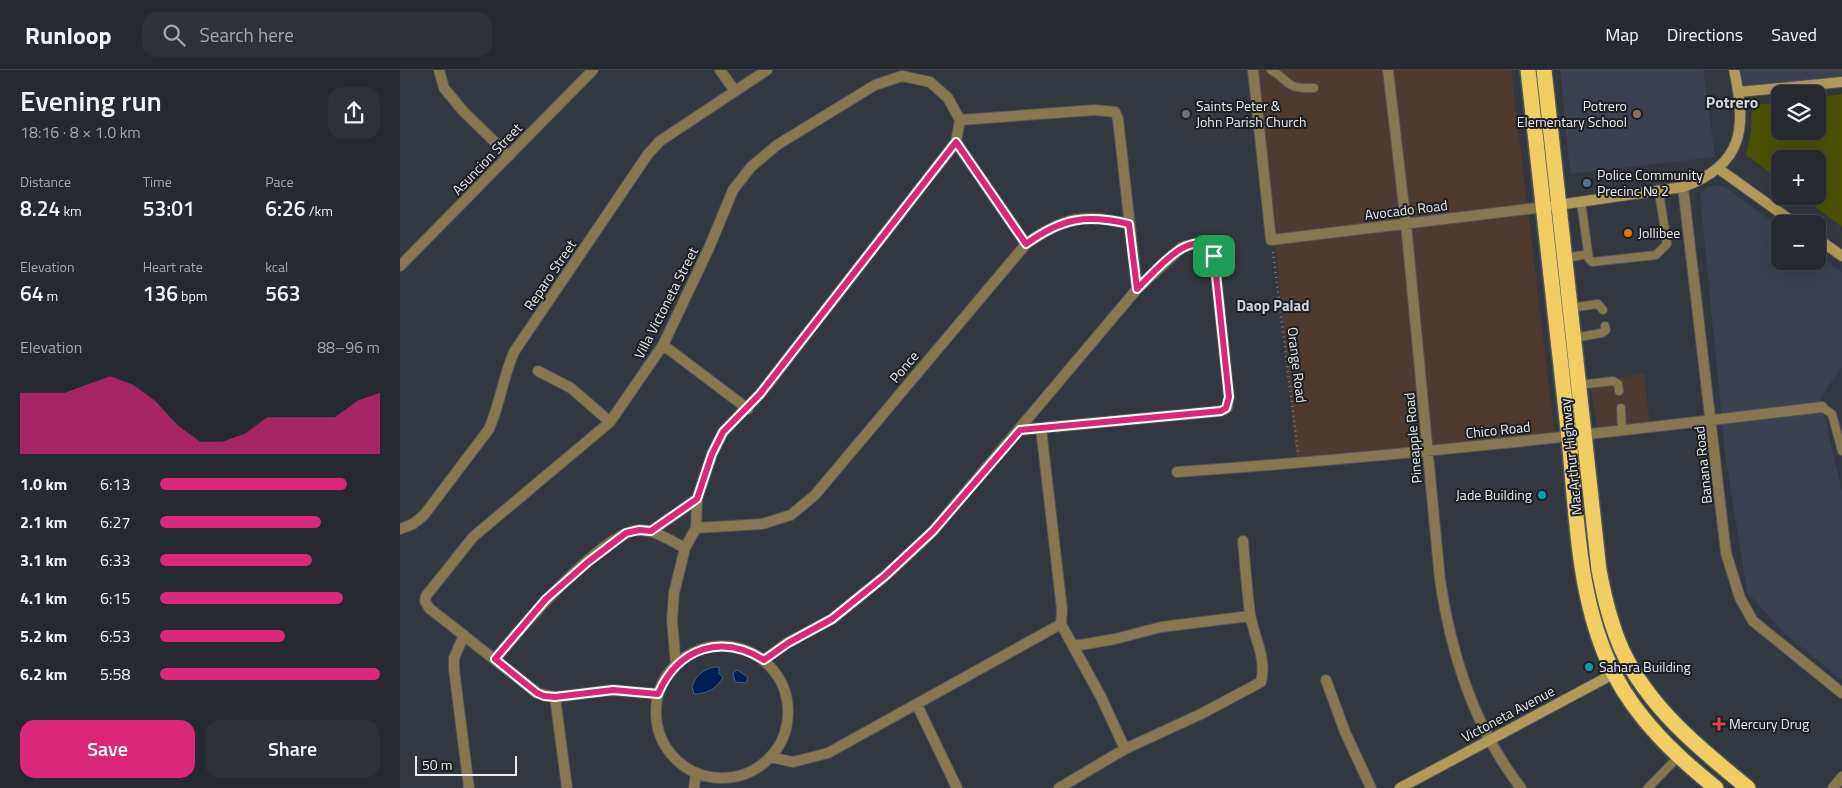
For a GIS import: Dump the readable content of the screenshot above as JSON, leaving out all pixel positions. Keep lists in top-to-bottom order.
{
  "streets": {
    "highway": ["MacArthur Highway"],
    "main road": ["Victoneta Avenue"],
    "street": [
      "Asuncion Street",
      "Avocado Road",
      "Reparo Street",
      "Villa Victoneta Street",
      "Ponce",
      "Chico Road",
      "Pineapple Road",
      "Banana Road"
    ],
    "path": ["Orange Road"]
  },
  "crossings": [
    ["Avocado Road", "Orange Road"],
    ["Avocado Road", "Pineapple Road"],
    ["Avocado Road", "MacArthur Highway"],
    ["Orange Road", "Chico Road"],
    ["Chico Road", "Pineapple Road"],
    ["Chico Road", "MacArthur Highway"],
    ["Chico Road", "Banana Road"],
    ["Pineapple Road", "Victoneta Avenue"],
    ["MacArthur Highway", "Victoneta Avenue"]
  ],
  "districts": ["Potrero", "Daop Palad"],
  "places": {
    "other": [
      "Saints Peter & John Parish Church",
      "Potrero Elementary School",
      "Police Community Precinc № 2",
      "Jollibee",
      "Jade Building",
      "Sahara Building"
    ],
    "health": ["Mercury Drug"]
  },
  "scale_bar": "50 m",
  "page": {
    "header": "Runloop",
    "search": "Search here",
    "nav": ["Map", "Directions", "Saved"],
    "heading": ["Evening run", "18:16 · 8 × 1.0 km"],
    "map_buttons": ["+", "−"],
    "stats": [
      ["Distance", "8.24 km"],
      ["Time", "53:01"],
      ["Pace", "6:26 /km"],
      ["Elevation", "64 m"],
      ["Heart rate", "136 bpm"],
      ["kcal", "563"]
    ],
    "chart": ["Elevation", "88–96 m"],
    "list": [
      {
        "name": "1.0 km",
        "note": "6:13"
      },
      {
        "name": "2.1 km",
        "note": "6:27"
      },
      {
        "name": "3.1 km",
        "note": "6:33"
      },
      {
        "name": "4.1 km",
        "note": "6:15"
      },
      {
        "name": "5.2 km",
        "note": "6:53"
      },
      {
        "name": "6.2 km",
        "note": "5:58"
      }
    ],
    "buttons": ["Save", "Share"],
    "scale": "50 m"
  }
}
